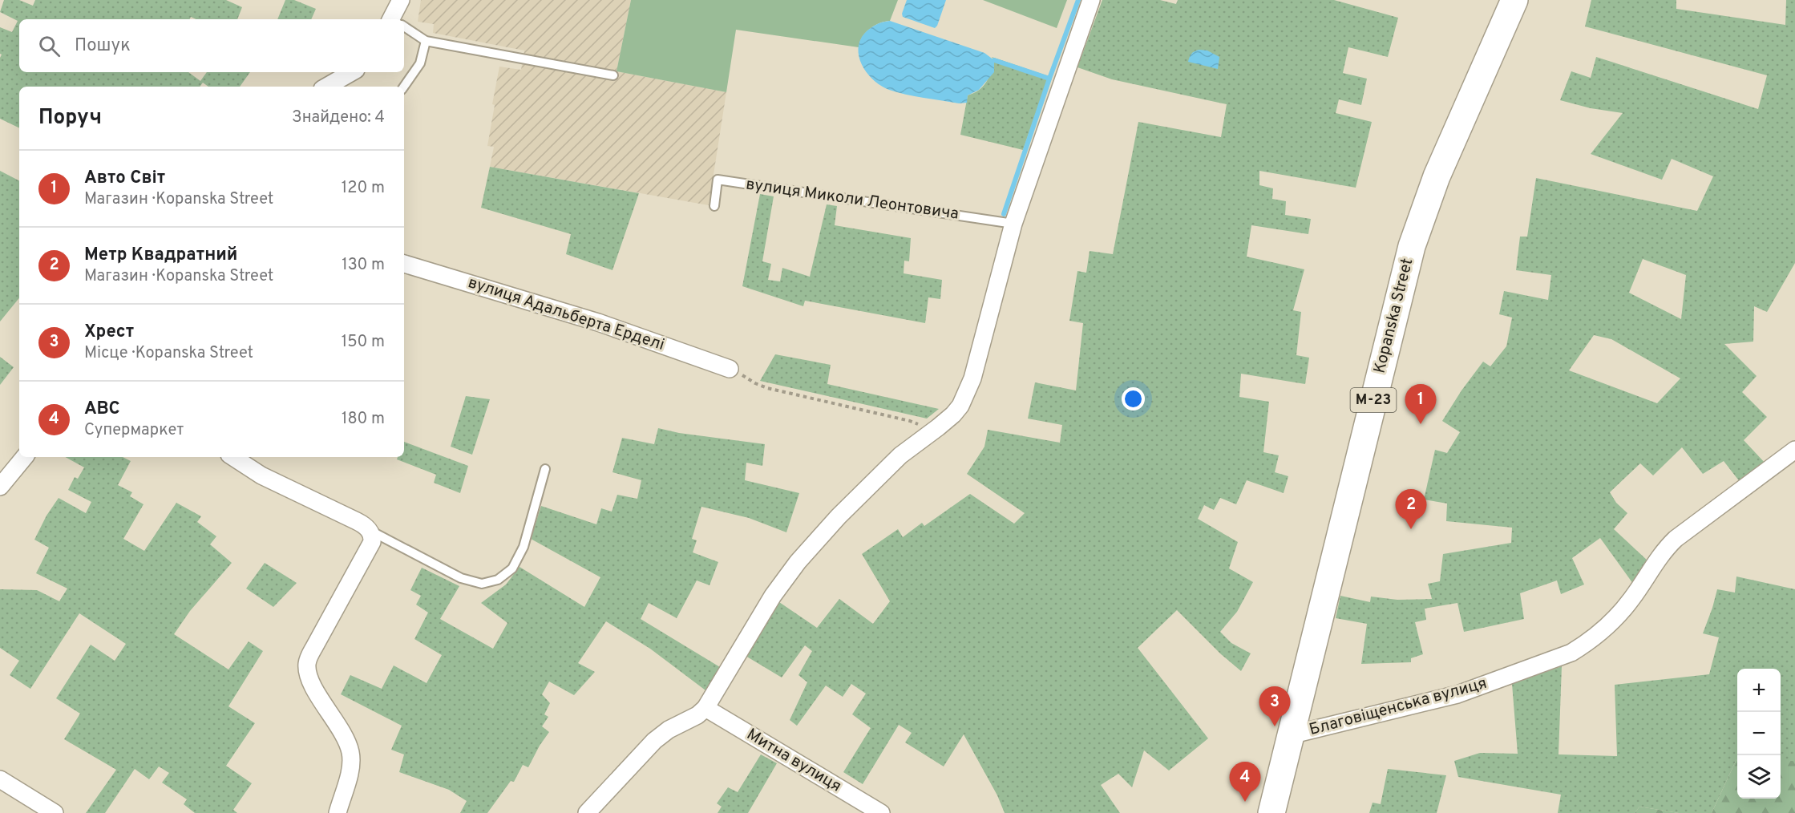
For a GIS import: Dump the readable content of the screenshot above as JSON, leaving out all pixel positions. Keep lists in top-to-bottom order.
{
  "streets": {
    "highway": ["Kopanska Street", "М-23"],
    "street": ["вулиця Адальберта Ерделі", "Благовіщенська вулиця", "Митна вулиця"],
    "lane": ["вулиця Миколи Леонтовича"]
  },
  "crossings": [
    ["Kopanska Street", "Благовіщенська вулиця"]
  ],
  "page": {
    "search": "Пошук",
    "heading": ["Поруч", "Знайдено: 4"],
    "list": [
      {
        "mark": "1",
        "name": "Авто Світ",
        "note": "Магазин · Kopanska Street",
        "value": "120 m"
      },
      {
        "mark": "2",
        "name": "Метр Квадратний",
        "note": "Магазин · Kopanska Street",
        "value": "130 m"
      },
      {
        "mark": "3",
        "name": "Хрест",
        "note": "Місце · Kopanska Street",
        "value": "150 m"
      },
      {
        "mark": "4",
        "name": "ABC",
        "note": "Супермаркет",
        "value": "180 m"
      }
    ],
    "pins": [
      "1",
      "2",
      "3",
      "4"
    ],
    "map_buttons": ["+", "−"]
  }
}
